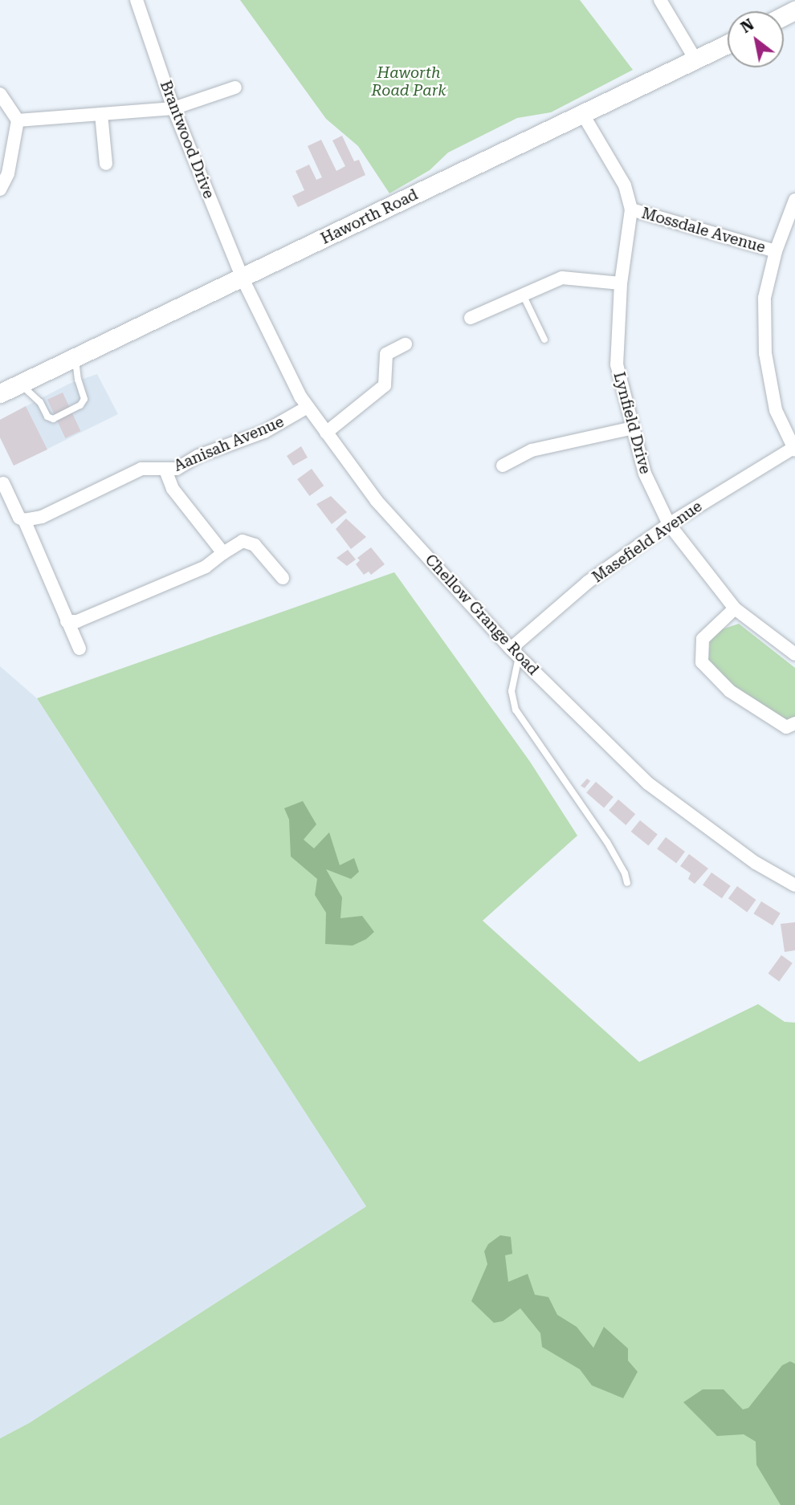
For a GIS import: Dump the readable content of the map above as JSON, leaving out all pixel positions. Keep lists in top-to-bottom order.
{
  "streets": {
    "main road": ["Haworth Road"],
    "street": [
      "Brantwood Drive",
      "Mossdale Avenue",
      "Lynfield Drive",
      "Aanisah Avenue",
      "Masefield Avenue",
      "Chellow Grange Road"
    ]
  },
  "crossings": [
    ["Brantwood Drive", "Haworth Road"],
    ["Brantwood Drive", "Chellow Grange Road"],
    ["Haworth Road", "Lynfield Drive"],
    ["Haworth Road", "Chellow Grange Road"],
    ["Mossdale Avenue", "Lynfield Drive"],
    ["Lynfield Drive", "Masefield Avenue"],
    ["Aanisah Avenue", "Chellow Grange Road"],
    ["Masefield Avenue", "Chellow Grange Road"]
  ],
  "parks": ["Haworth Road Park"],
  "north": "top left"
}
